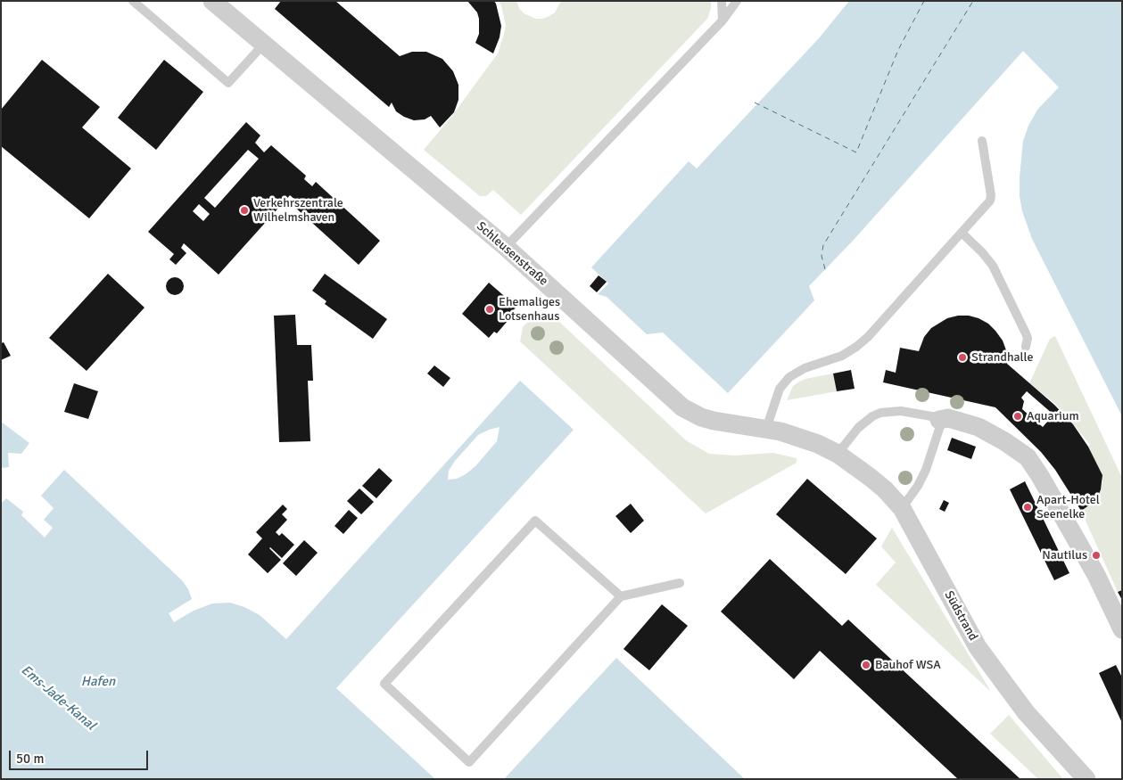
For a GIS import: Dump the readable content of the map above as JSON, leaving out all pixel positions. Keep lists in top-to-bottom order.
{
  "streets": {
    "street": ["Schleusenstraße", "Südstrand"]
  },
  "crossings": [
    ["Schleusenstraße", "Südstrand"]
  ],
  "water": ["Hafen", "Ems-Jade-Kanal"],
  "places": [
    "Verkehrszentrale Wilhelmshaven",
    "Ehemaliges Lotsenhaus",
    "Strandhalle",
    "Aquarium",
    "Apart-Hotel Seenelke",
    "Nautilus",
    "Bauhof WSA"
  ],
  "scale_bar": "50 m"
}
